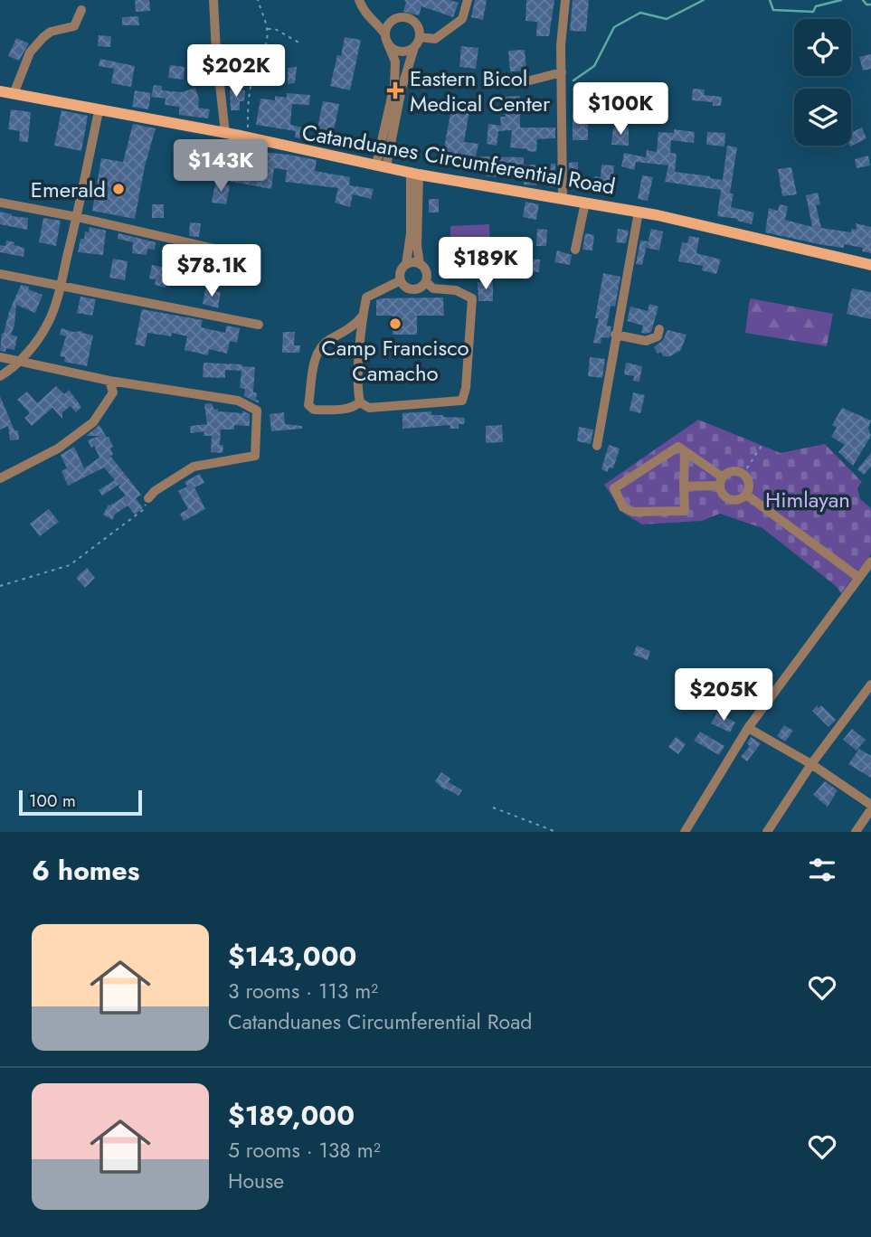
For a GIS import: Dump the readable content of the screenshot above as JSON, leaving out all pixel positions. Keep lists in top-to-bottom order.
{
  "streets": {
    "main road": ["Catanduanes Circumferential Road"]
  },
  "parks": ["Himlayan"],
  "places": {
    "health": ["Eastern Bicol Medical Center"],
    "other": ["Emerald", "Camp Francisco Camacho"]
  },
  "scale_bar": "100 m",
  "page": {
    "price": [
      "$202K",
      "$100K",
      "$143K",
      "$189K",
      "$78.1K",
      "$205K"
    ],
    "scale": "100 m",
    "heading": "6 homes",
    "list": [
      {
        "name": "$143,000",
        "note": "3 rooms · 113 m² · Catanduanes Circumferential Road"
      },
      {
        "name": "$189,000",
        "note": "5 rooms · 138 m² · House"
      }
    ]
  }
}
